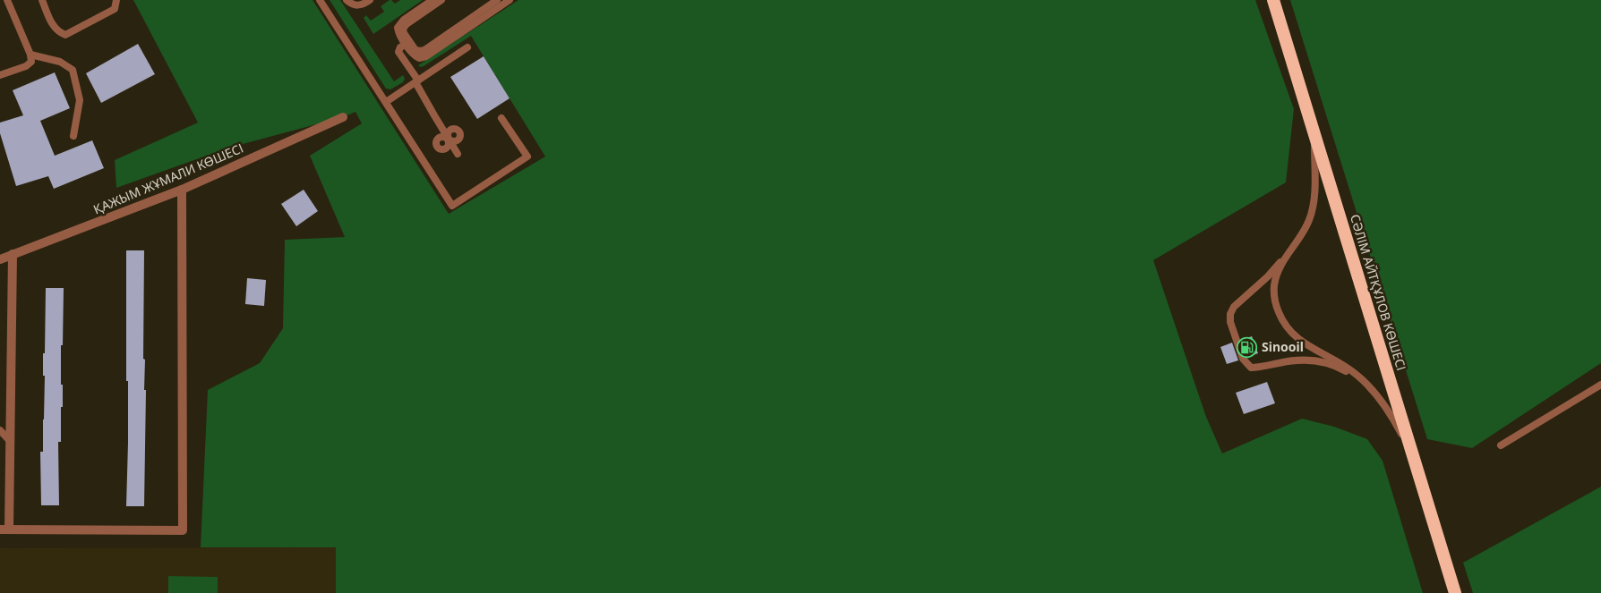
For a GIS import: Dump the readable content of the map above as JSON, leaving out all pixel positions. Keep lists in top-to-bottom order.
{
  "streets": {
    "highway": ["СӘЛІМ АЙТҚҰЛОВ КӨШЕСІ"],
    "street": ["ҚАЖЫМ ЖҰМАЛИ КӨШЕСІ"]
  },
  "places": {
    "fuel station": ["Sinooil"]
  }
}
